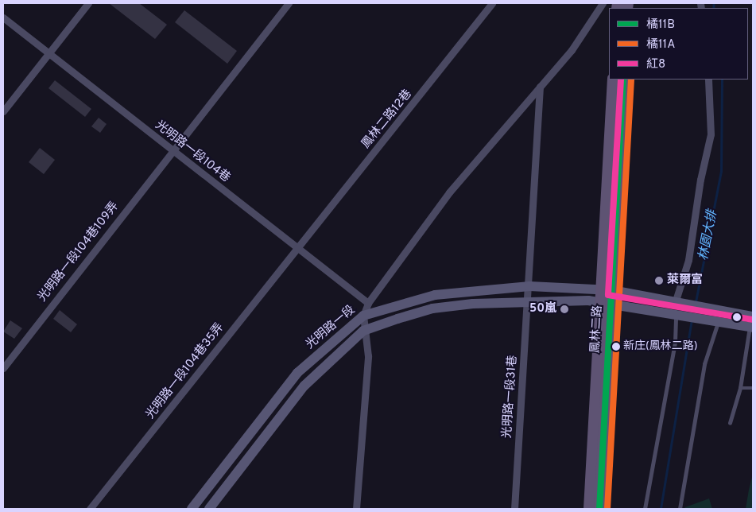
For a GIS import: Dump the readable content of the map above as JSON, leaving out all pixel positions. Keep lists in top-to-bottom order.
{
  "streets": {
    "main road": ["鳳林二路"],
    "street": [
      "鳳林二路12巷",
      "光明路一段104巷",
      "光明路一段104巷109弄",
      "光明路一段",
      "光明路一段104巷35弄",
      "光明路一段31巷"
    ]
  },
  "crossings": [
    ["鳳林二路12巷", "光明路一段104巷"],
    ["鳳林二路12巷", "光明路一段104巷35弄"],
    ["光明路一段104巷", "光明路一段104巷109弄"],
    ["光明路一段104巷", "光明路一段104巷35弄"],
    ["光明路一段", "鳳林二路"],
    ["光明路一段", "光明路一段31巷"]
  ],
  "water": ["林園大排"],
  "places": ["萊爾富", "50嵐", "新庄(鳳林二路)"],
  "lines": ["transit line 橘11B", "transit line 橘11A", "transit line 紅8"],
  "legend": ["橘11B", "橘11A", "紅8"]
}
